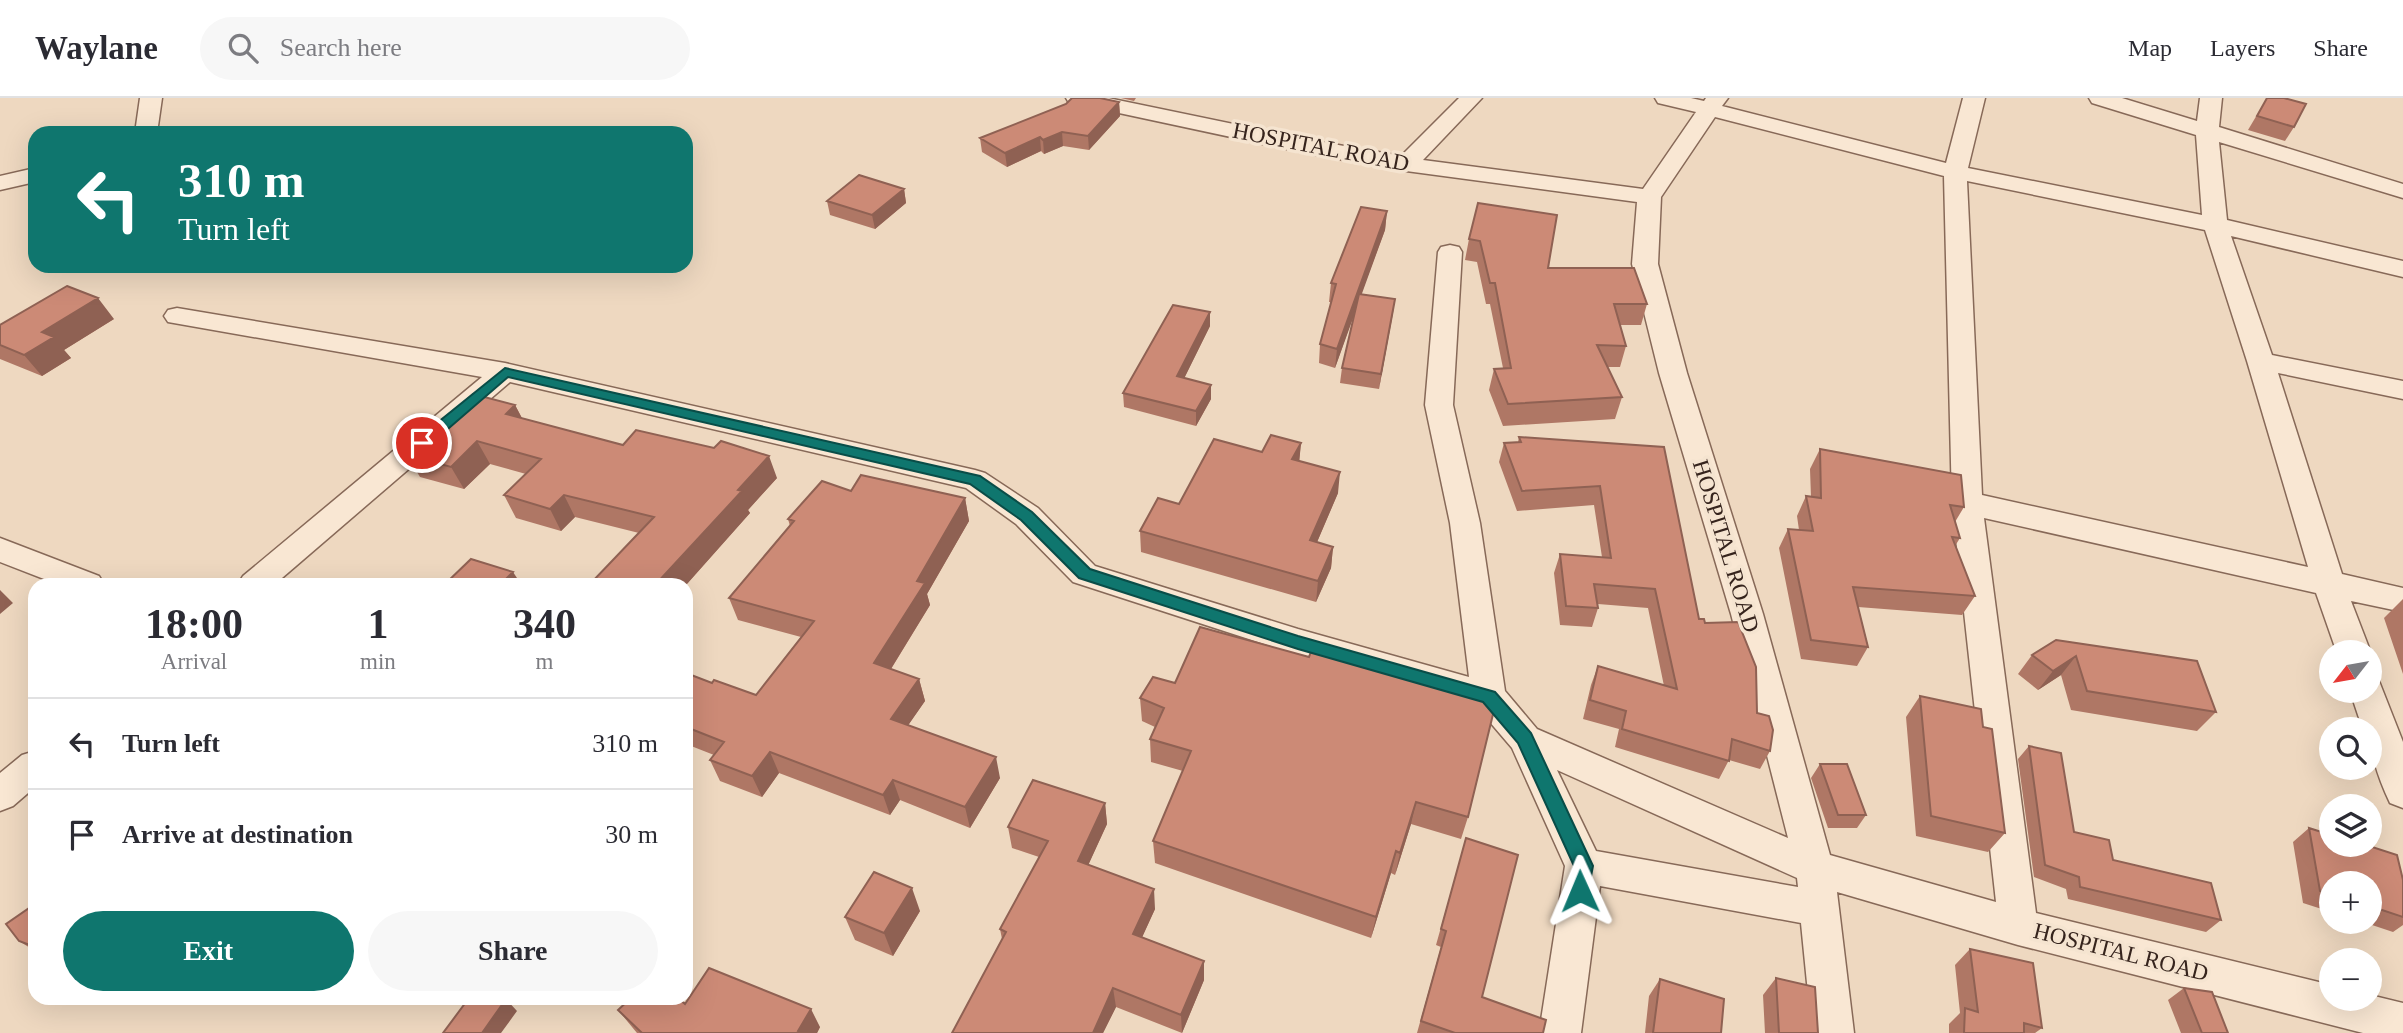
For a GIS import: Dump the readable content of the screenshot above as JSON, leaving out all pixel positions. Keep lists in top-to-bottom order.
{
  "streets": {
    "street": ["HOSPITAL ROAD"]
  },
  "north": "bottom left",
  "page": {
    "header": "Waylane",
    "search": "Search here",
    "nav": ["Map", "Layers", "Share"],
    "turn": ["310 m", "Turn left"],
    "eta": [
      "18:00",
      "Arrival",
      "1",
      "min",
      "340",
      "m"
    ],
    "map_buttons": ["+", "−"],
    "list": [
      {
        "name": "Turn left",
        "value": "310 m"
      },
      {
        "name": "Arrive at destination",
        "value": "30 m"
      }
    ],
    "buttons": ["Exit", "Share"]
  }
}
